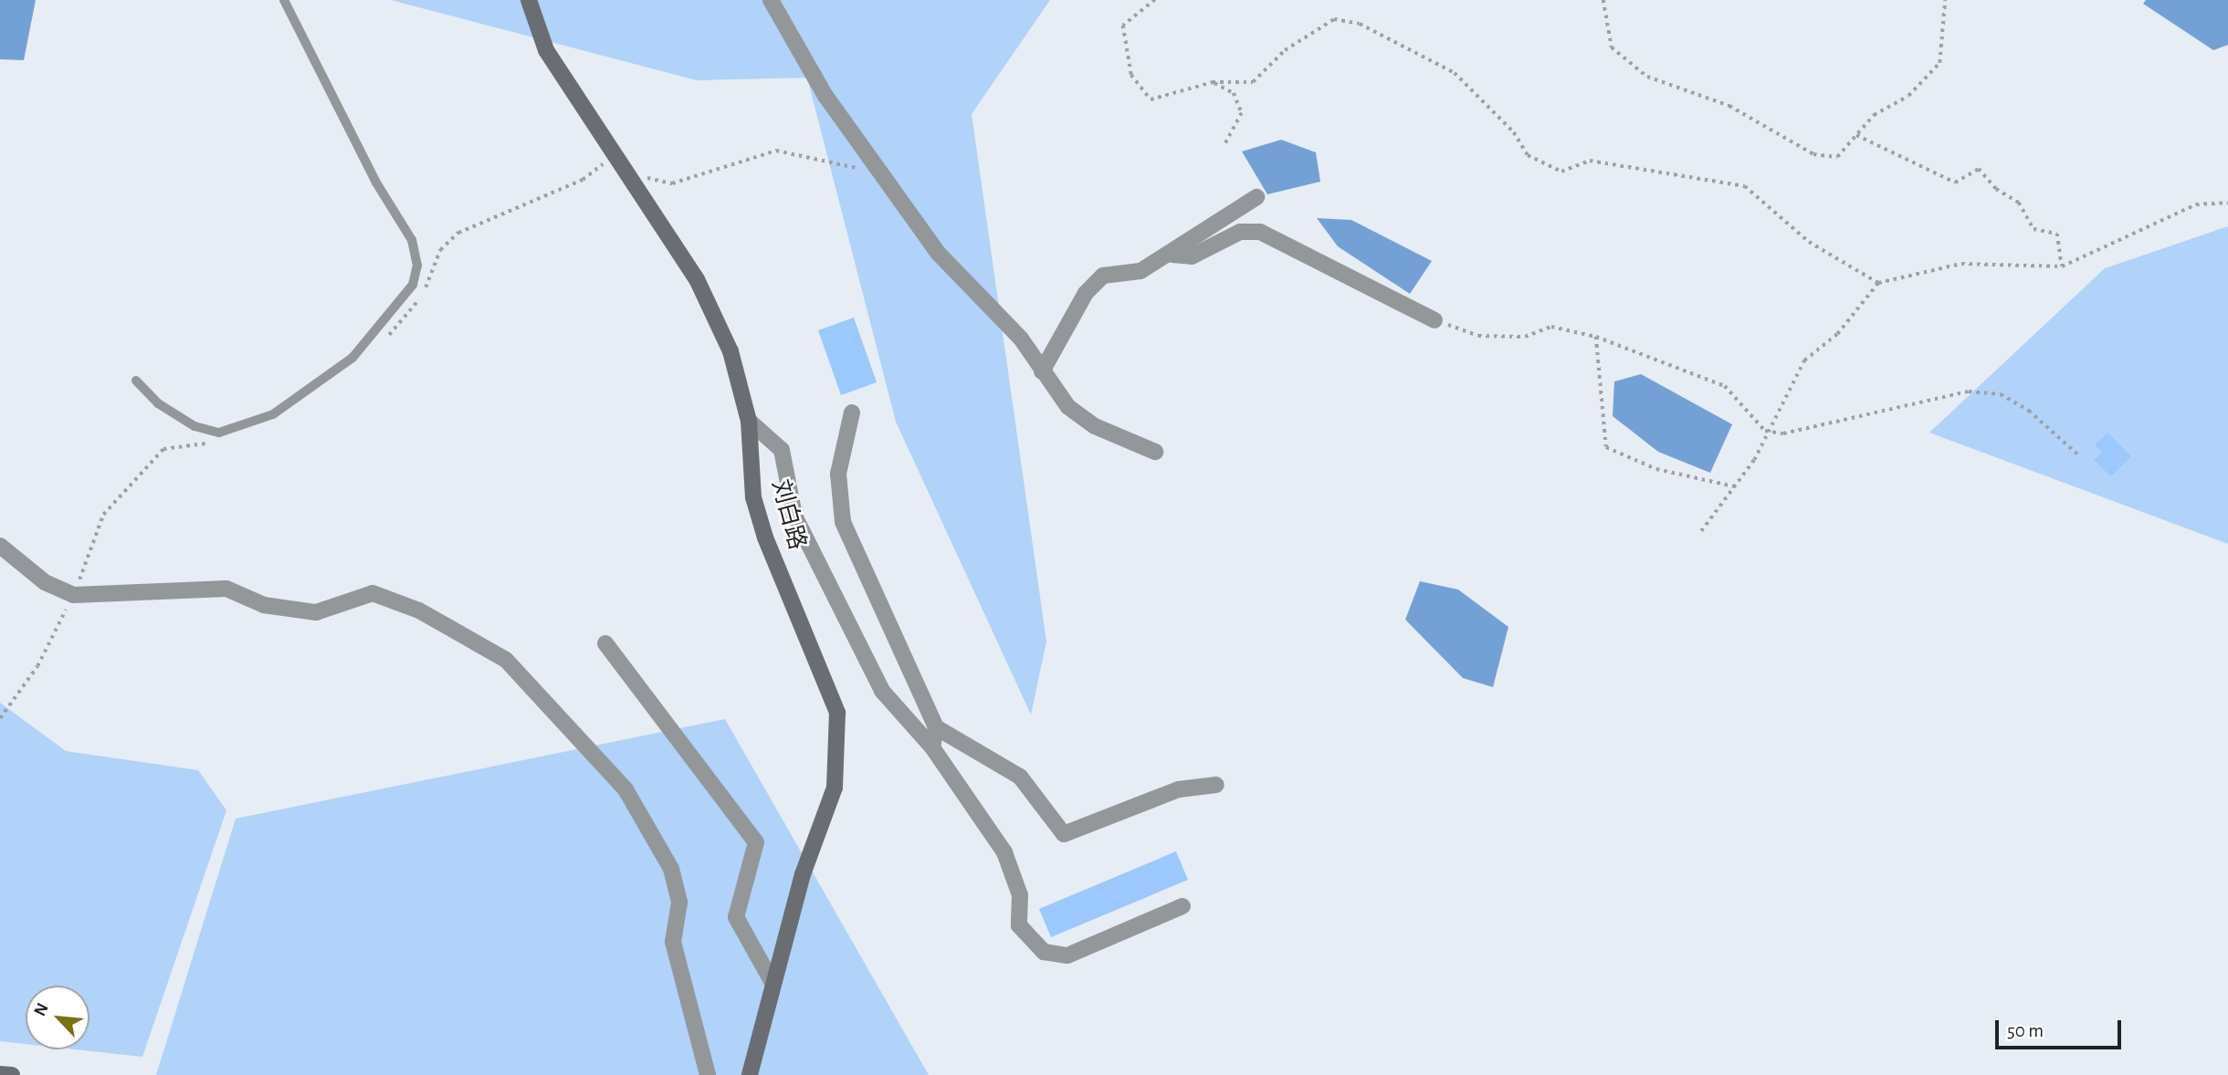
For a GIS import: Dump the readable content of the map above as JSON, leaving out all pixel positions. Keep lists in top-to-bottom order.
{
  "streets": {
    "street": ["刘白路"]
  },
  "scale_bar": "50 m",
  "north": "top left"
}
